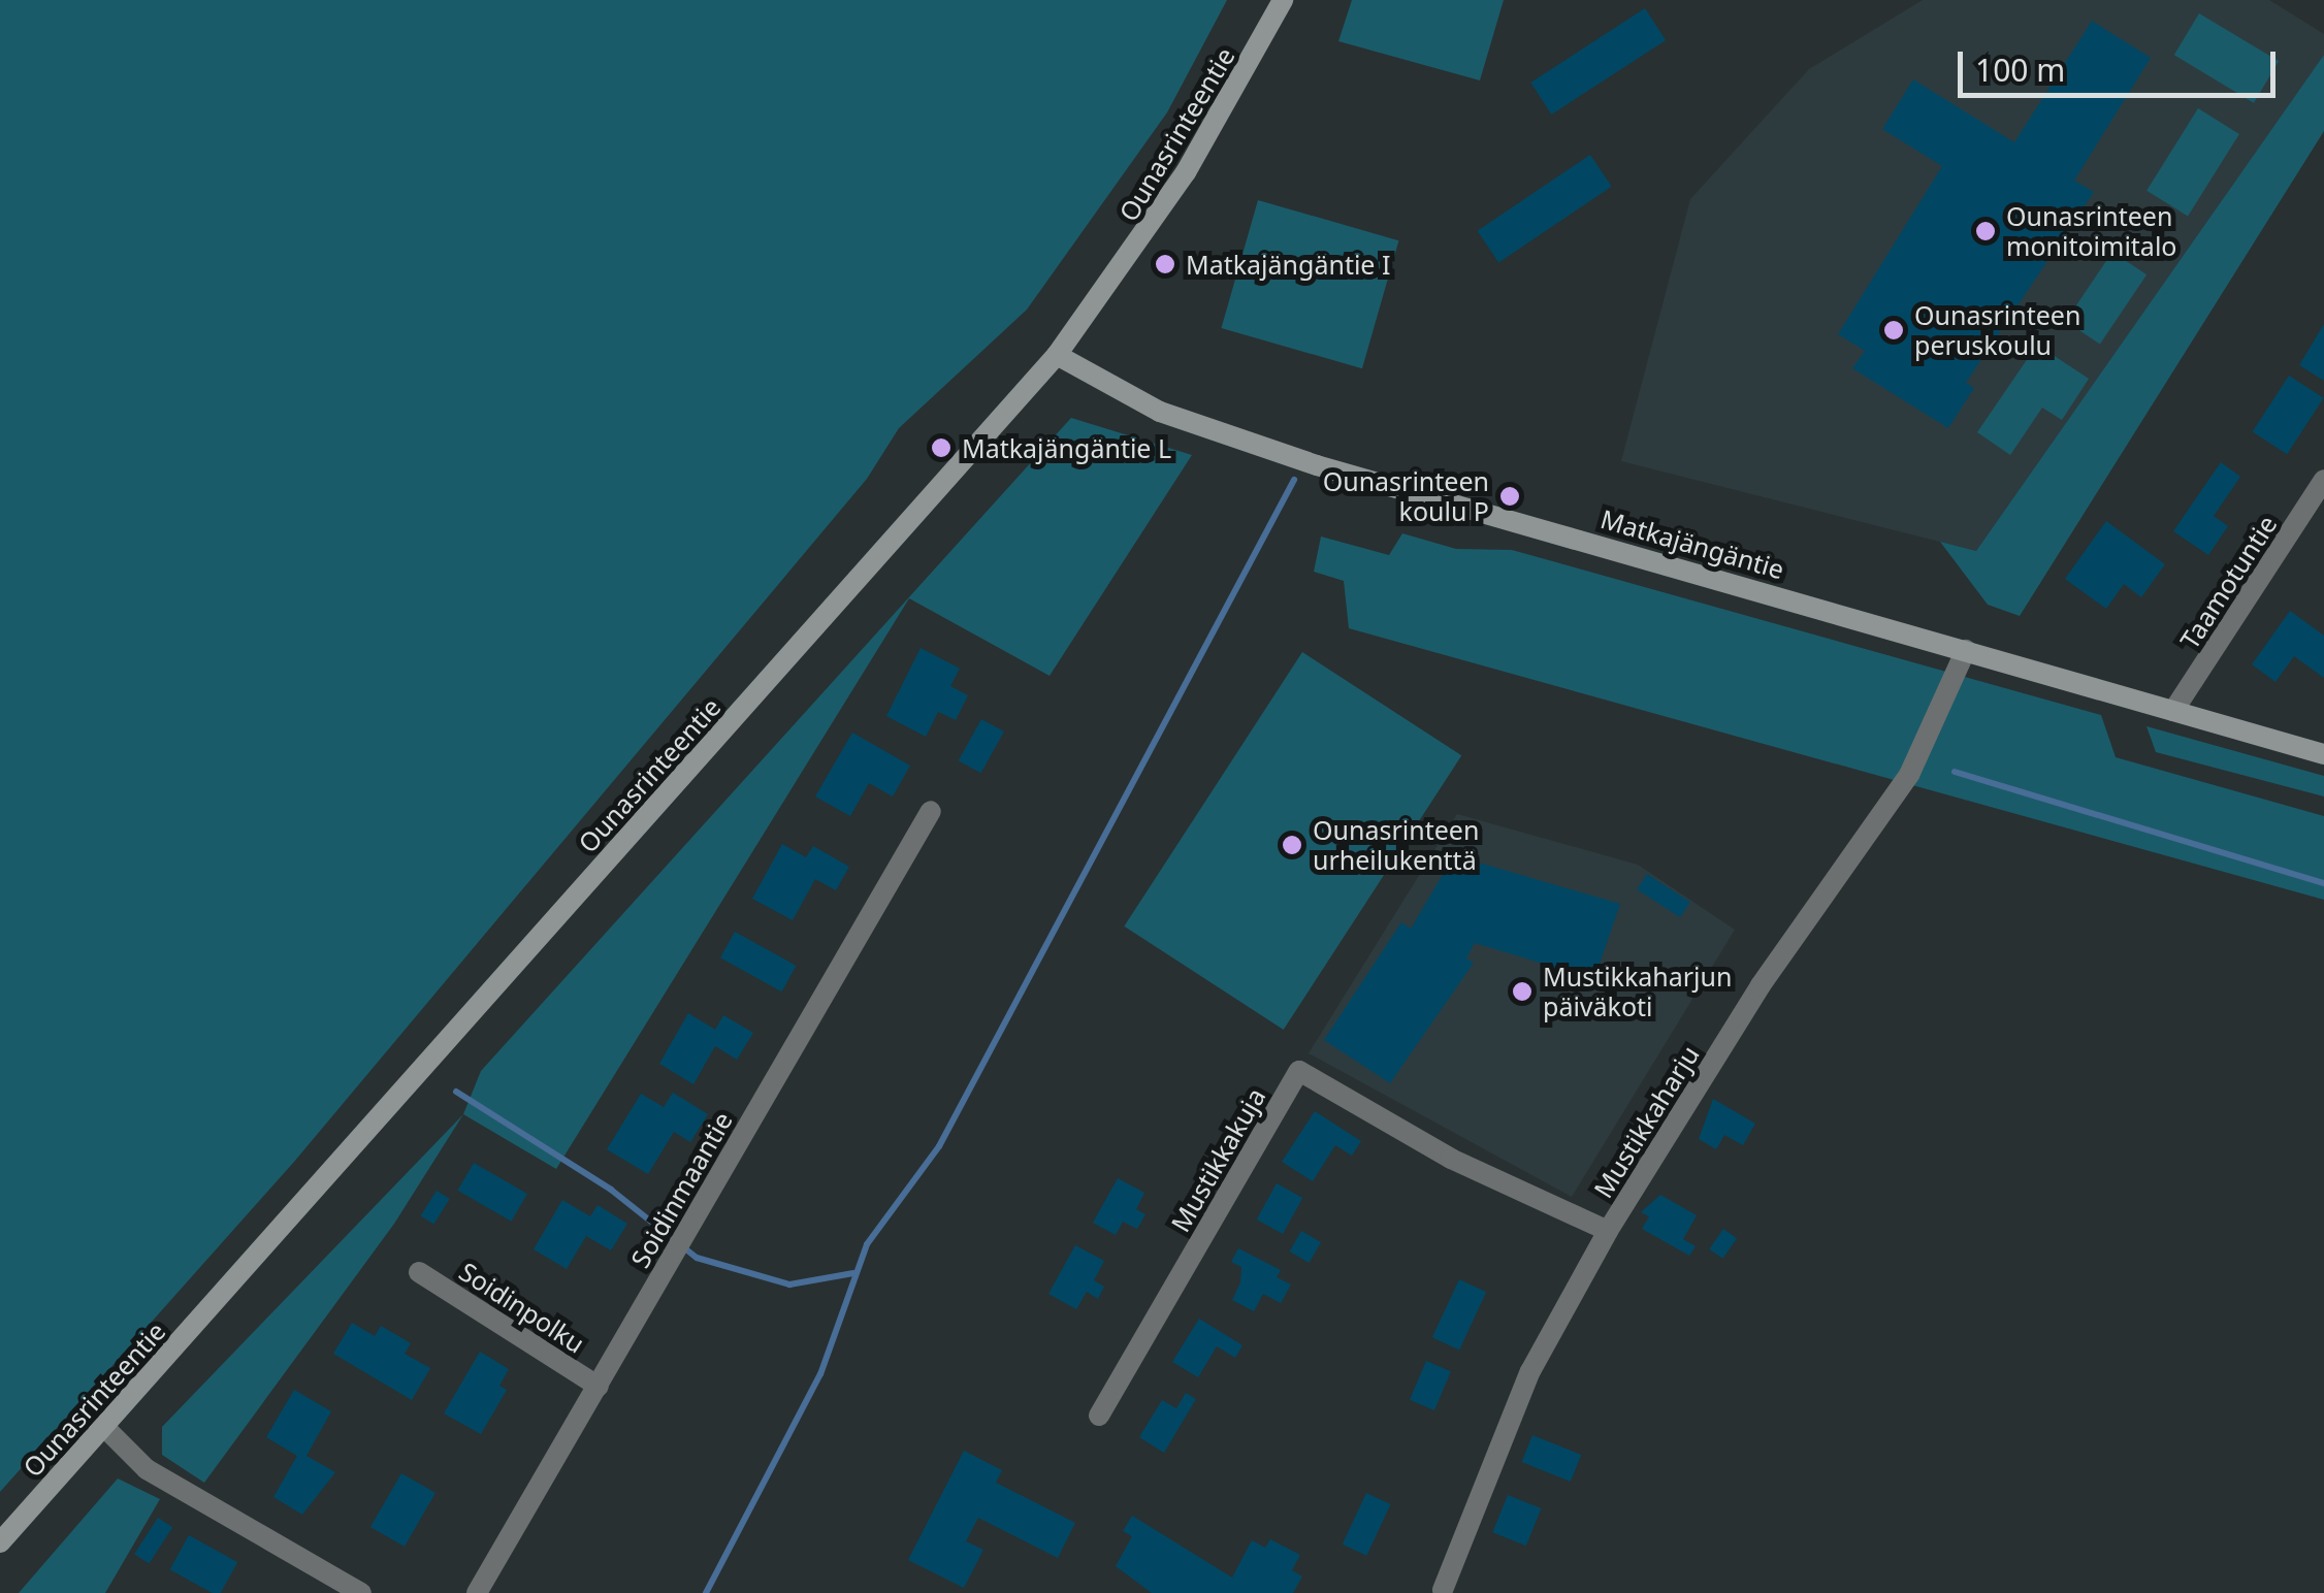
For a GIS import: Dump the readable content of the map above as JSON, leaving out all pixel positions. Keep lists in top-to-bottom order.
{
  "streets": {
    "street": [
      "Ounasrinteentie",
      "Matkajängäntie",
      "Taamotuntie",
      "Mustikkaharju",
      "Mustikkakuja",
      "Soidinmaantie",
      "Soidinpolku"
    ]
  },
  "crossings": [
    ["Ounasrinteentie", "Matkajängäntie"],
    ["Matkajängäntie", "Taamotuntie"],
    ["Matkajängäntie", "Mustikkaharju"],
    ["Mustikkaharju", "Mustikkakuja"],
    ["Soidinmaantie", "Soidinpolku"]
  ],
  "places": [
    "Ounasrinteen monitoimitalo",
    "Matkajängäntie I",
    "Ounasrinteen peruskoulu",
    "Matkajängäntie L",
    "Ounasrinteen koulu P",
    "Ounasrinteen urheilukenttä",
    "Mustikkaharjun päiväkoti"
  ],
  "scale_bar": "100 m"
}
